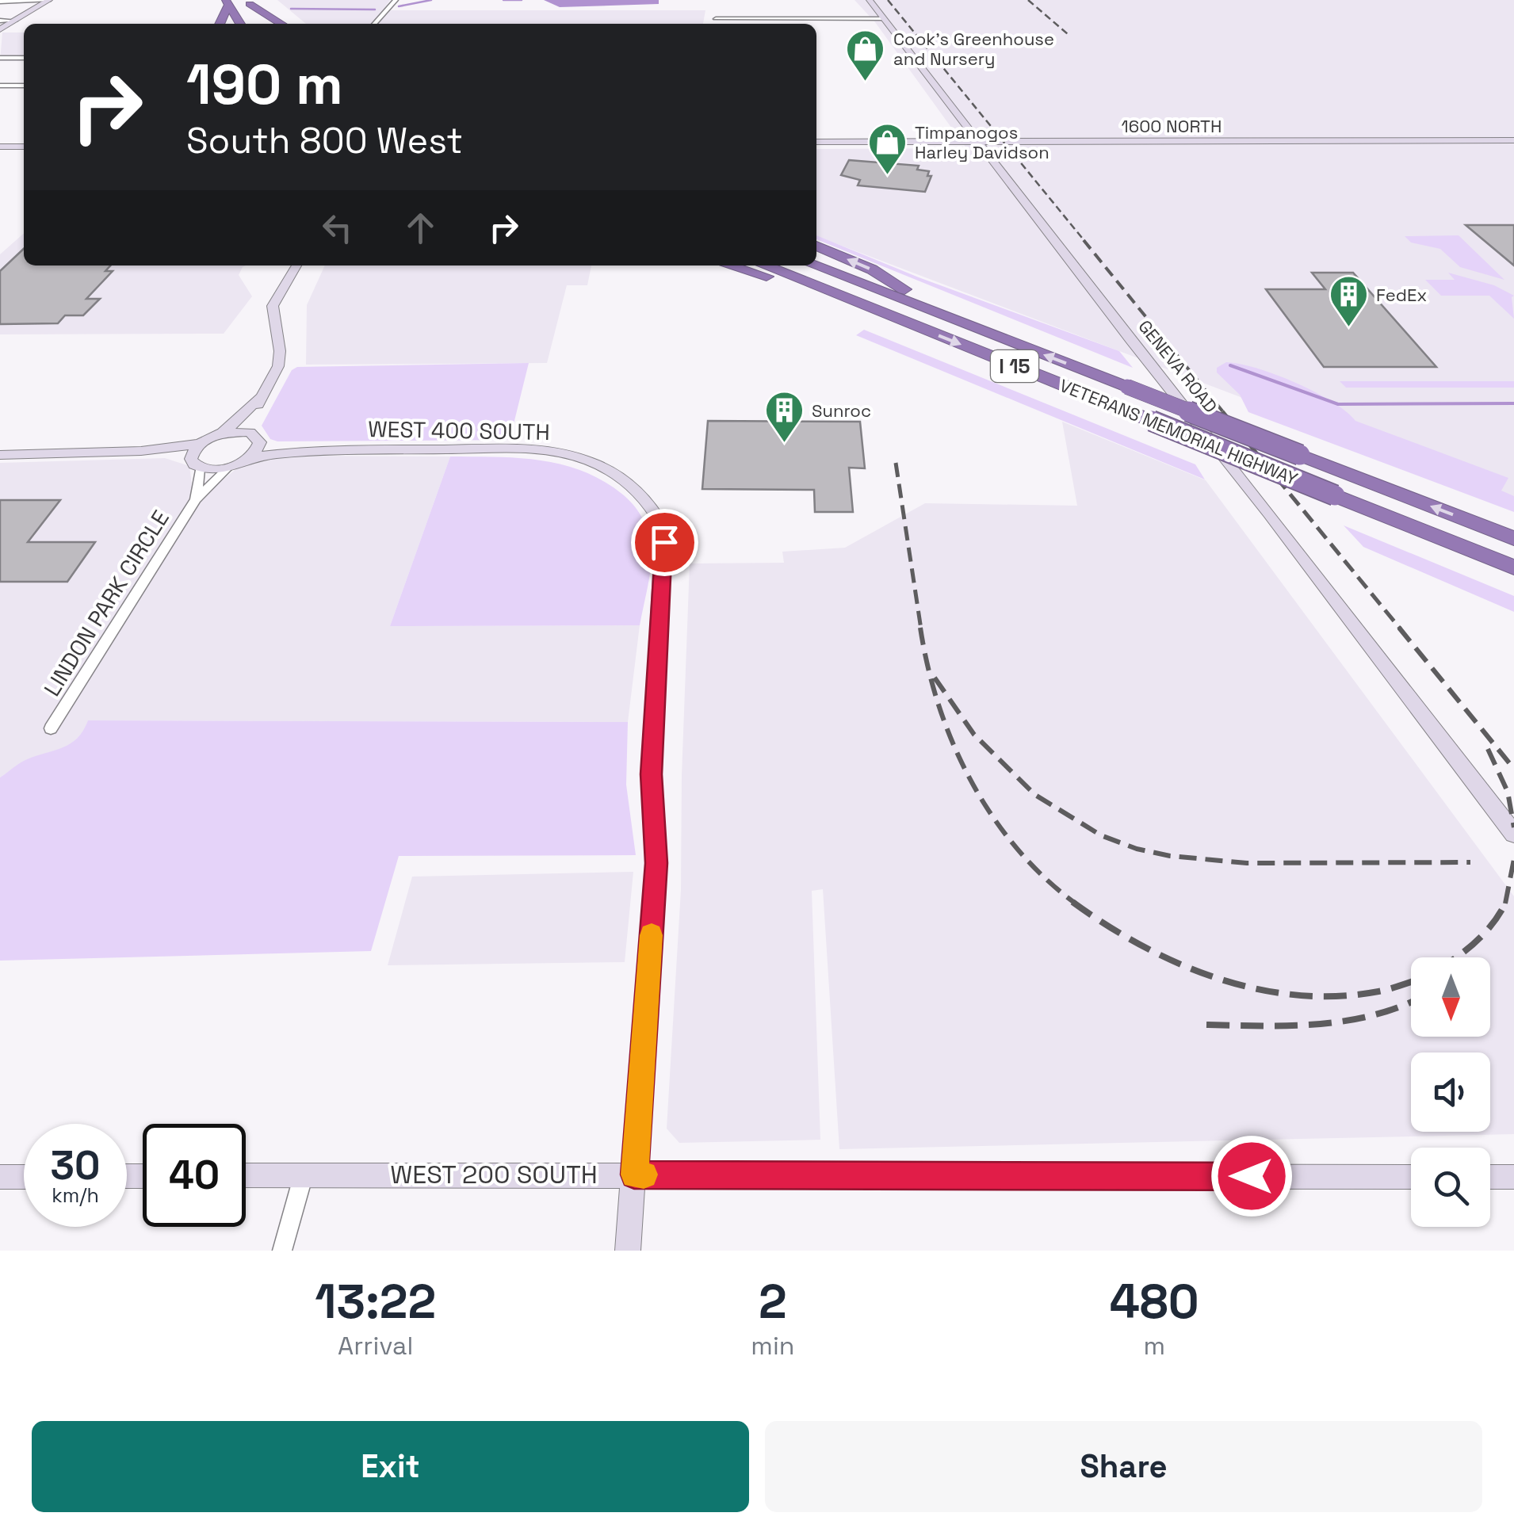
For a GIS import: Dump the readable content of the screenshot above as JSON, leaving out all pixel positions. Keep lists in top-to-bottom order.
{
  "streets": {
    "highway": ["I 15", "VETERANS MEMORIAL HIGHWAY"],
    "street": [
      "1600 NORTH",
      "GENEVA ROAD",
      "WEST 400 SOUTH",
      "LINDON PARK CIRCLE",
      "WEST 200 SOUTH"
    ]
  },
  "crossings": [
    ["1600 NORTH", "GENEVA ROAD"],
    ["WEST 400 SOUTH", "WEST 200 SOUTH"]
  ],
  "places": {
    "shop": ["Cook's Greenhouse and Nursery", "Timpanogos Harley Davidson"],
    "building": ["FedEx", "Sunroc"]
  },
  "north": "bottom",
  "page": {
    "turn": ["190 m", "South 800 West"],
    "speed": "30 km/h",
    "limit": "40",
    "eta": [
      "13:22",
      "Arrival",
      "2",
      "min",
      "480",
      "m"
    ],
    "buttons": ["Exit", "Share"]
  }
}
